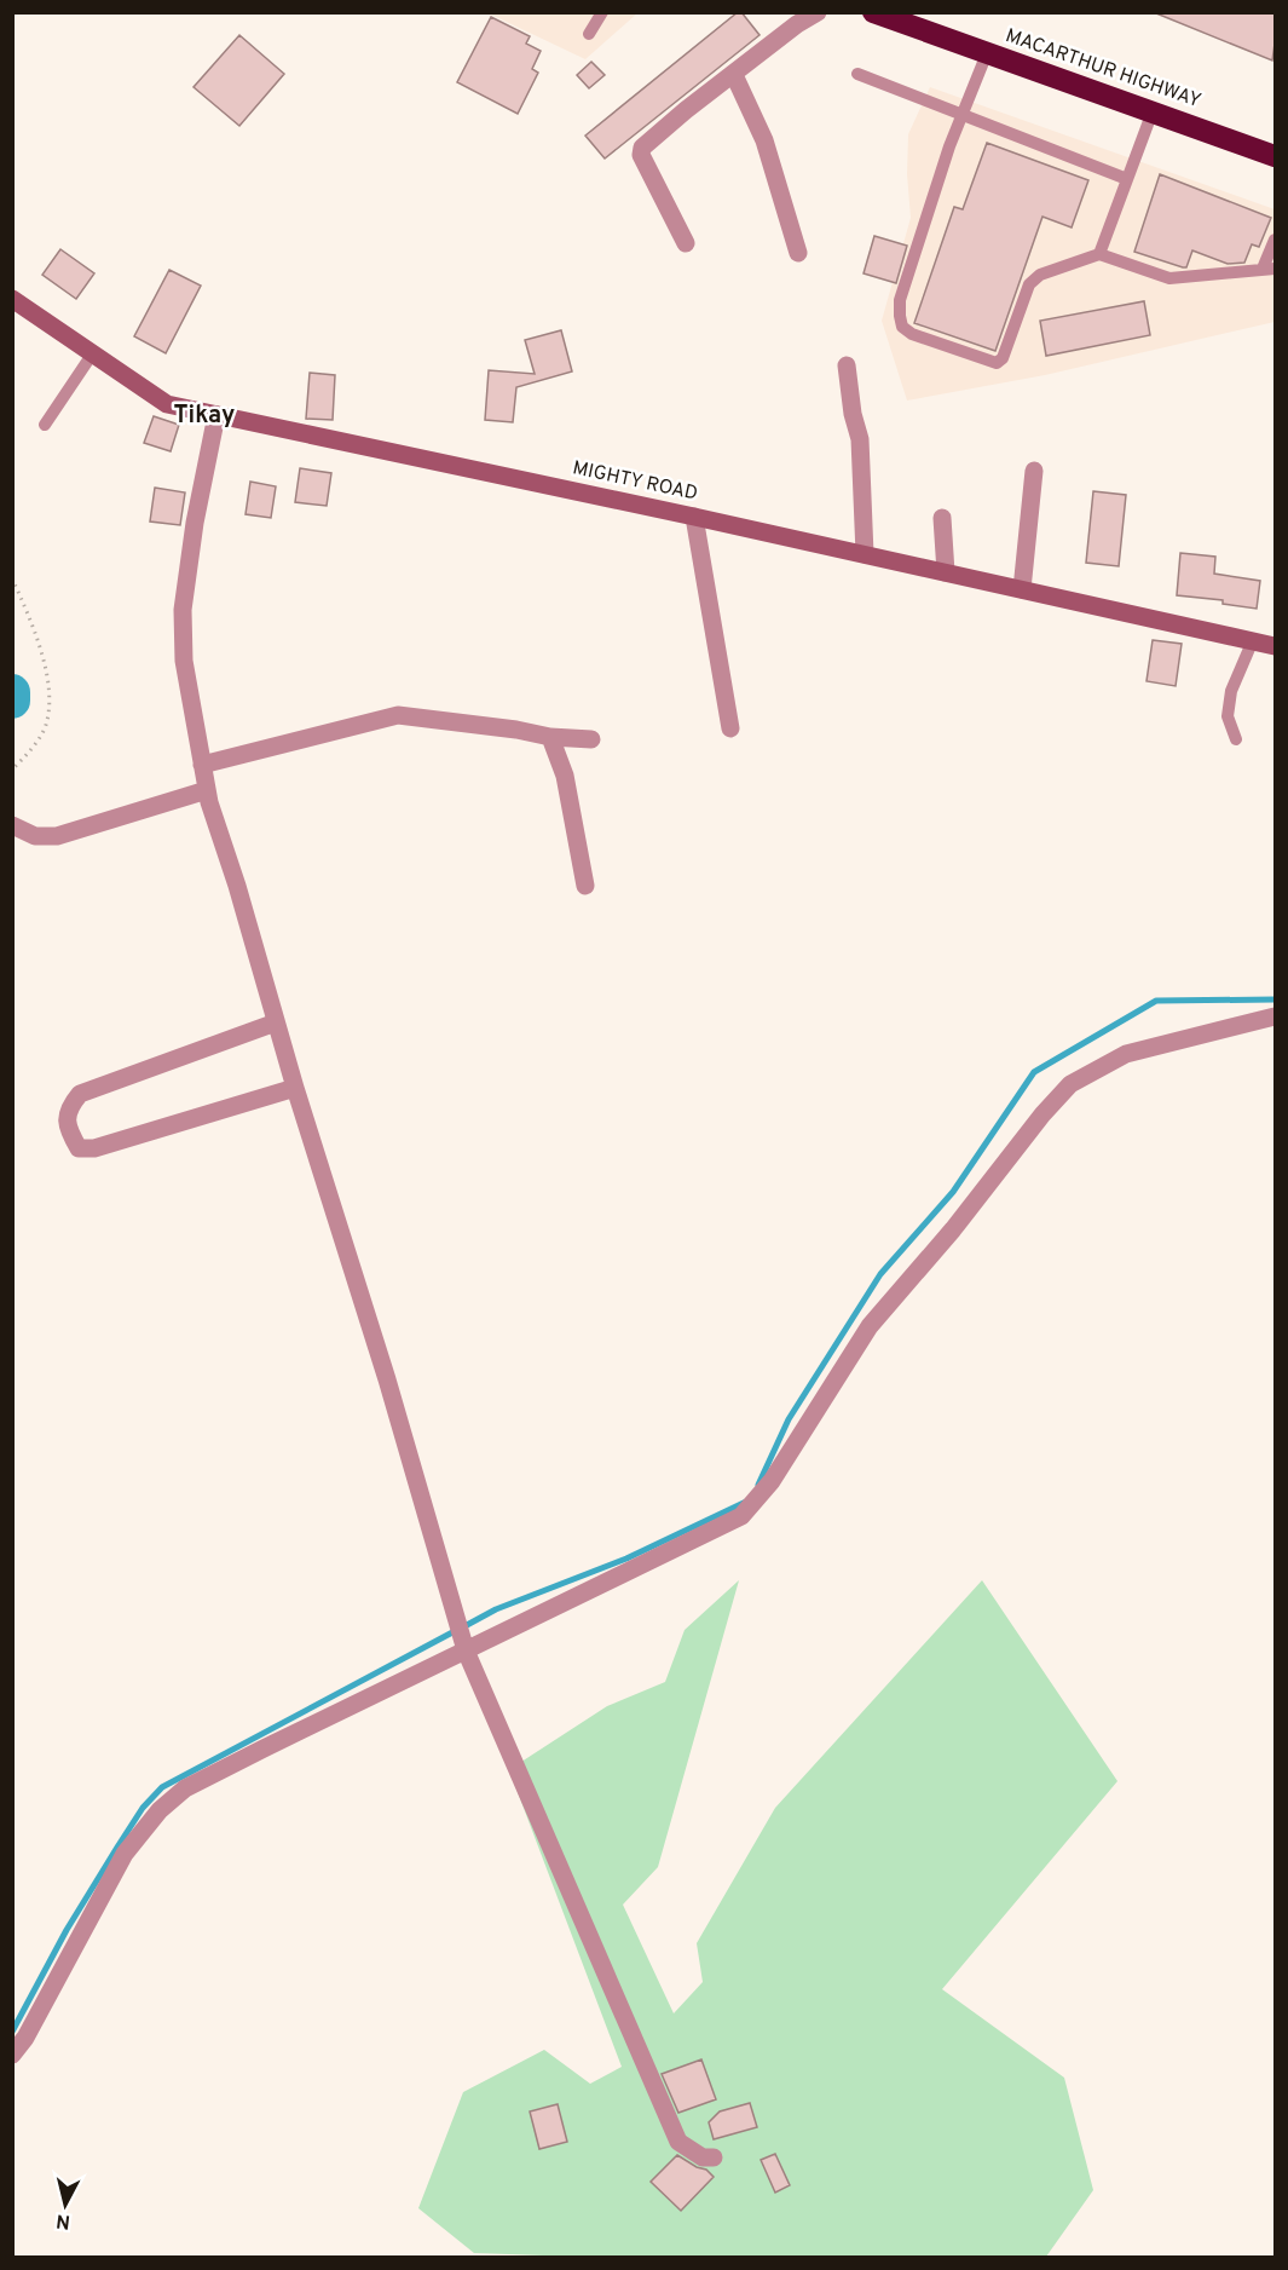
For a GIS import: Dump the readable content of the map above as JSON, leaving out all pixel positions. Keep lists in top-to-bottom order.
{
  "streets": {
    "highway": ["MACARTHUR HIGHWAY"],
    "street": ["MIGHTY ROAD"]
  },
  "districts": ["Tikay"],
  "north": "bottom"
}
